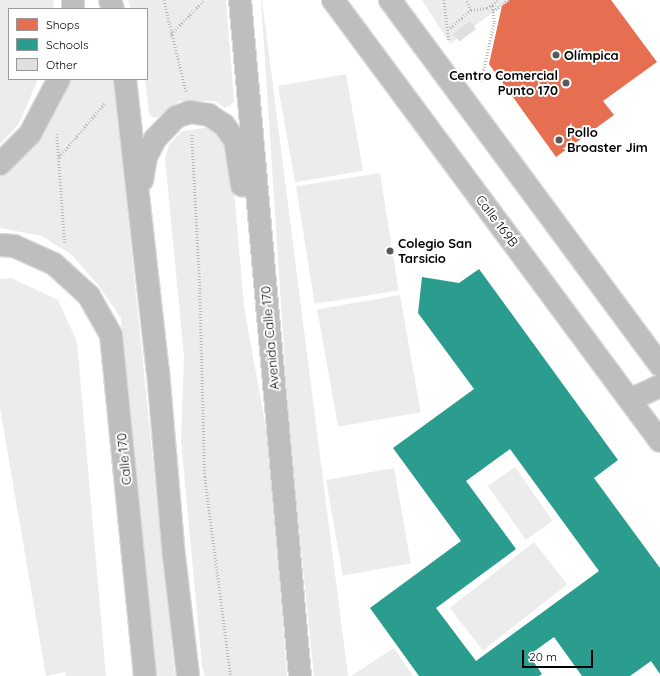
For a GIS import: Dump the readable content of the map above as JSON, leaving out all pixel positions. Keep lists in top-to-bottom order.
{
  "streets": {
    "main road": ["Calle 169B", "Avenida Calle 170", "Calle 170"]
  },
  "places": [
    "Olímpica",
    "Centro Comercial Punto 170",
    "Pollo Broaster Jim",
    "Colegio San Tarsicio"
  ],
  "legend": ["Shops", "Schools", "Other"],
  "scale_bar": "20 m"
}
